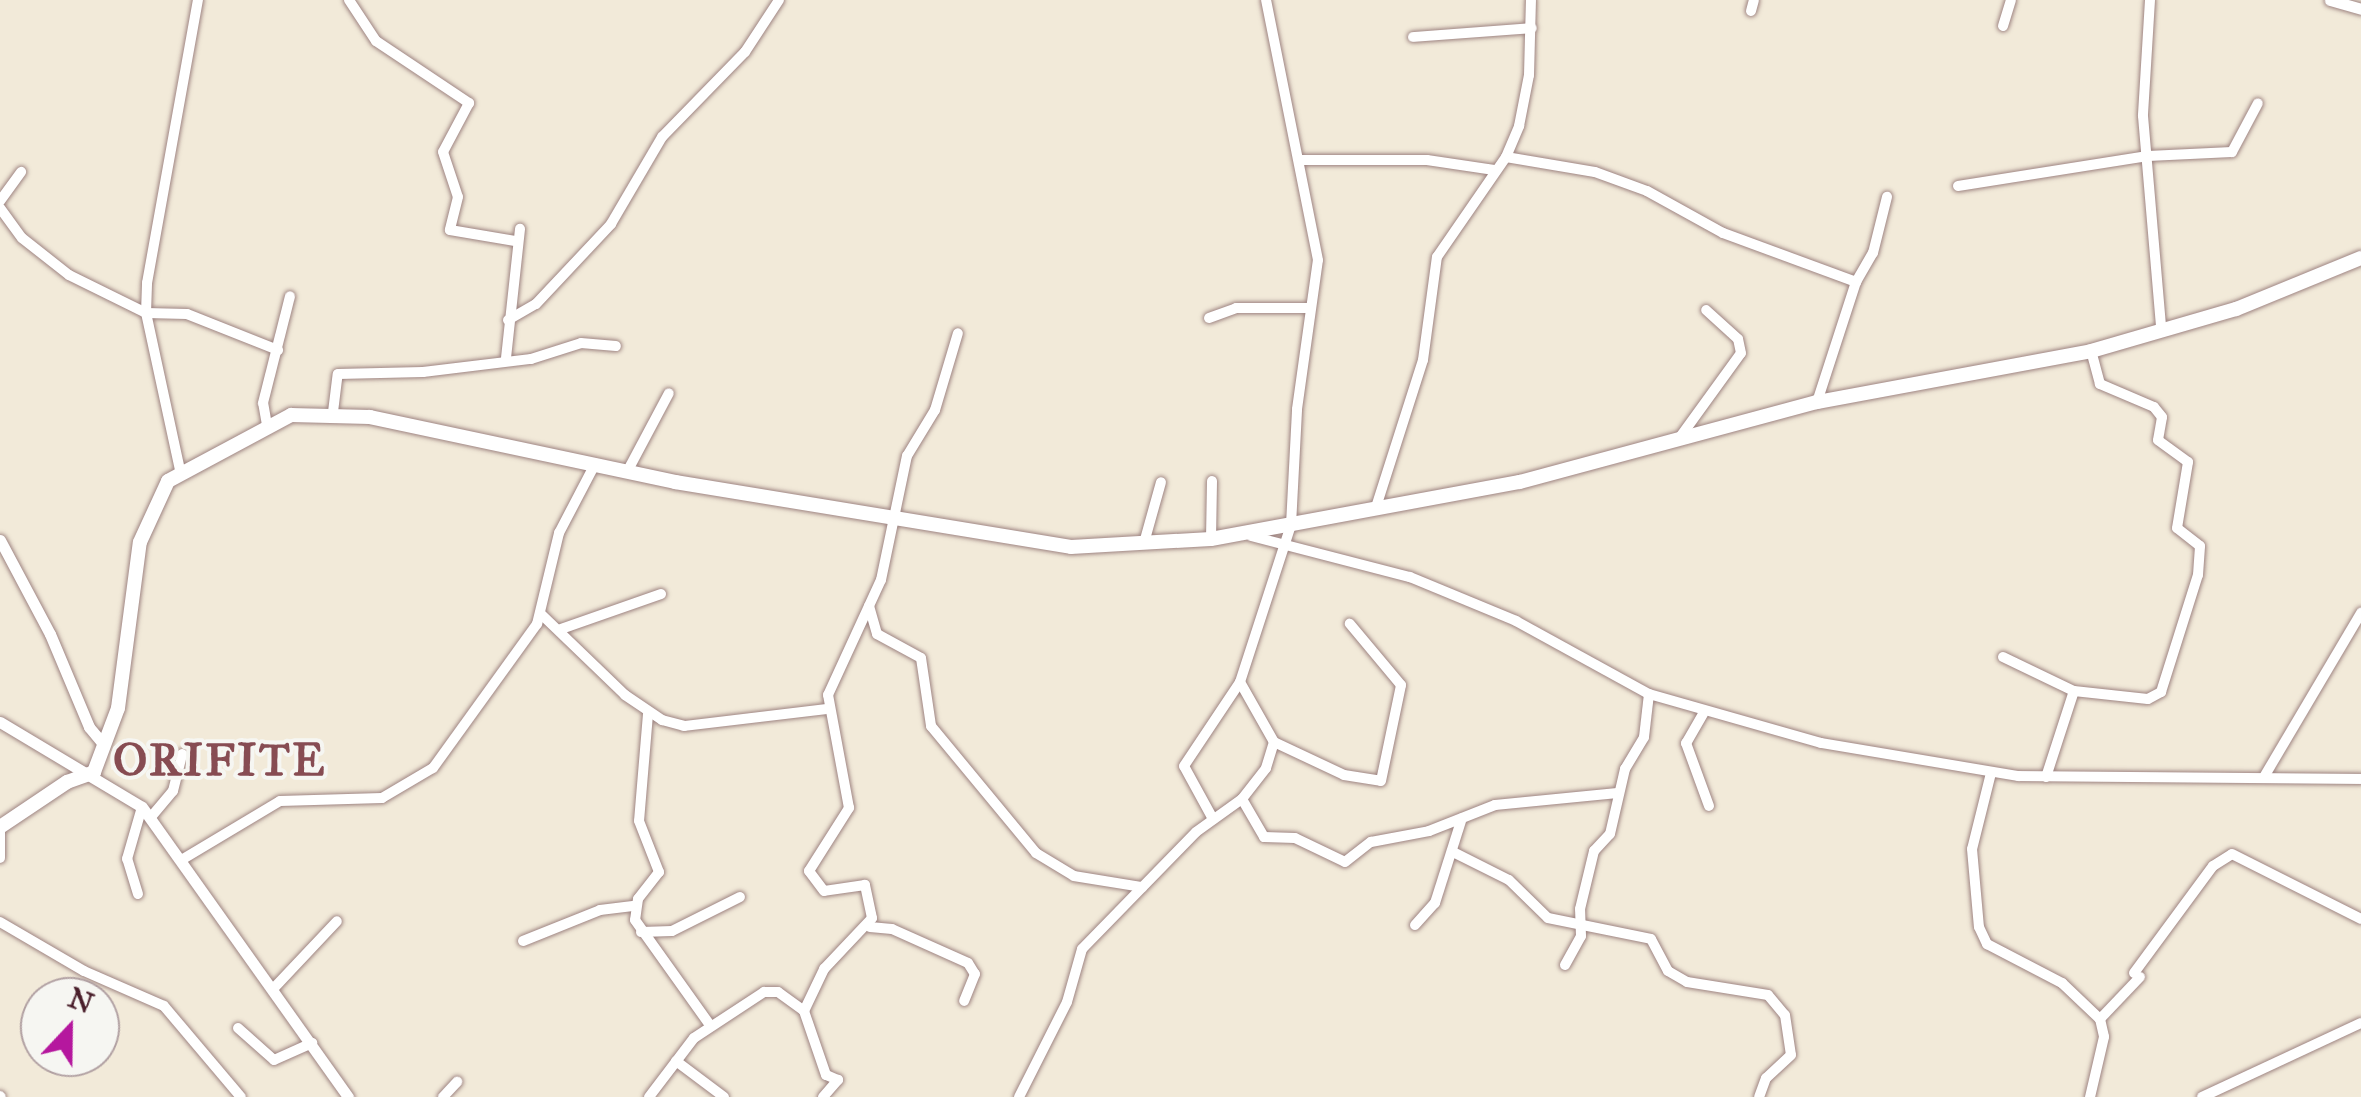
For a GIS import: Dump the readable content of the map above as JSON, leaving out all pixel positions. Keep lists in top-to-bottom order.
{
  "districts": ["ORIFITE"],
  "north": "top"
}
